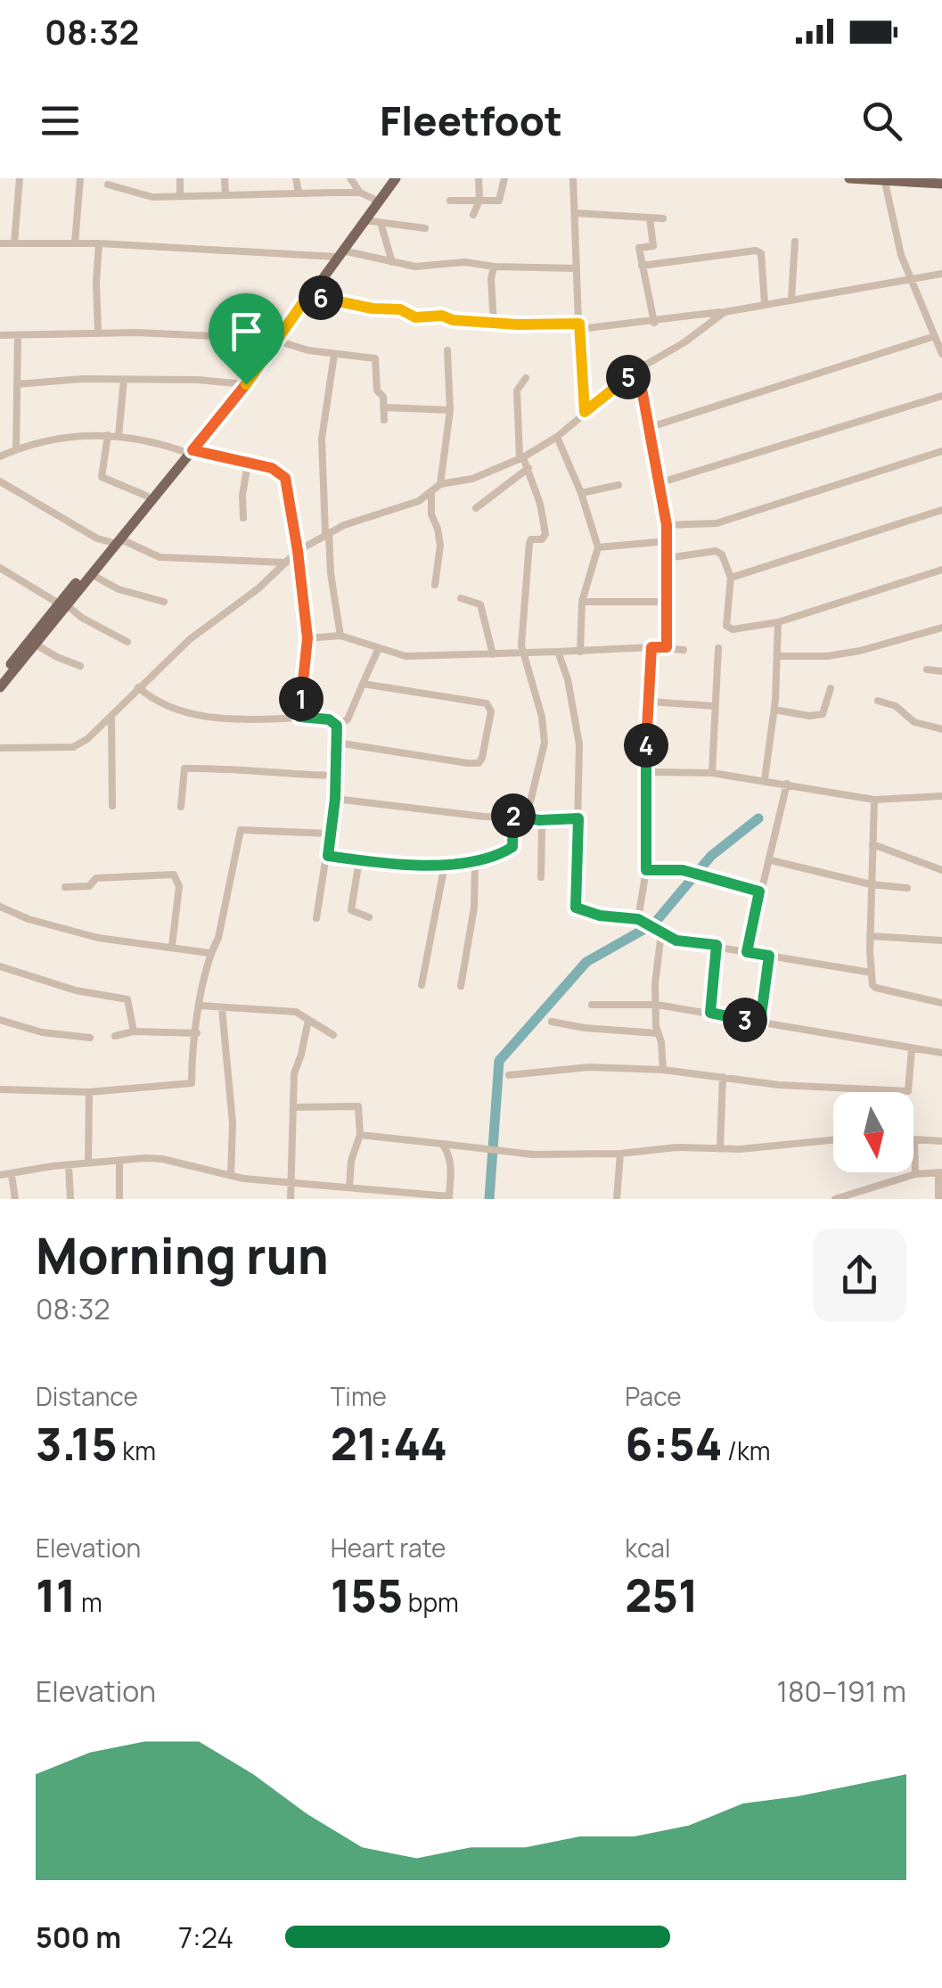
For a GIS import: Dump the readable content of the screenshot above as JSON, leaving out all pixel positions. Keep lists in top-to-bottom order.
{
  "north": "bottom",
  "page": {
    "status": "08:32",
    "header": "Fleetfoot",
    "pins": [
      "6",
      "5",
      "1",
      "4",
      "2",
      "3"
    ],
    "heading": ["Morning run", "08:32"],
    "stats": [
      ["Distance", "3.15 km"],
      ["Time", "21:44"],
      ["Pace", "6:54 /km"],
      ["Elevation", "11 m"],
      ["Heart rate", "155 bpm"],
      ["kcal", "251"]
    ],
    "chart": ["Elevation", "180–191 m"],
    "list": [
      {
        "name": "500 m",
        "note": "7:24"
      }
    ]
  }
}
